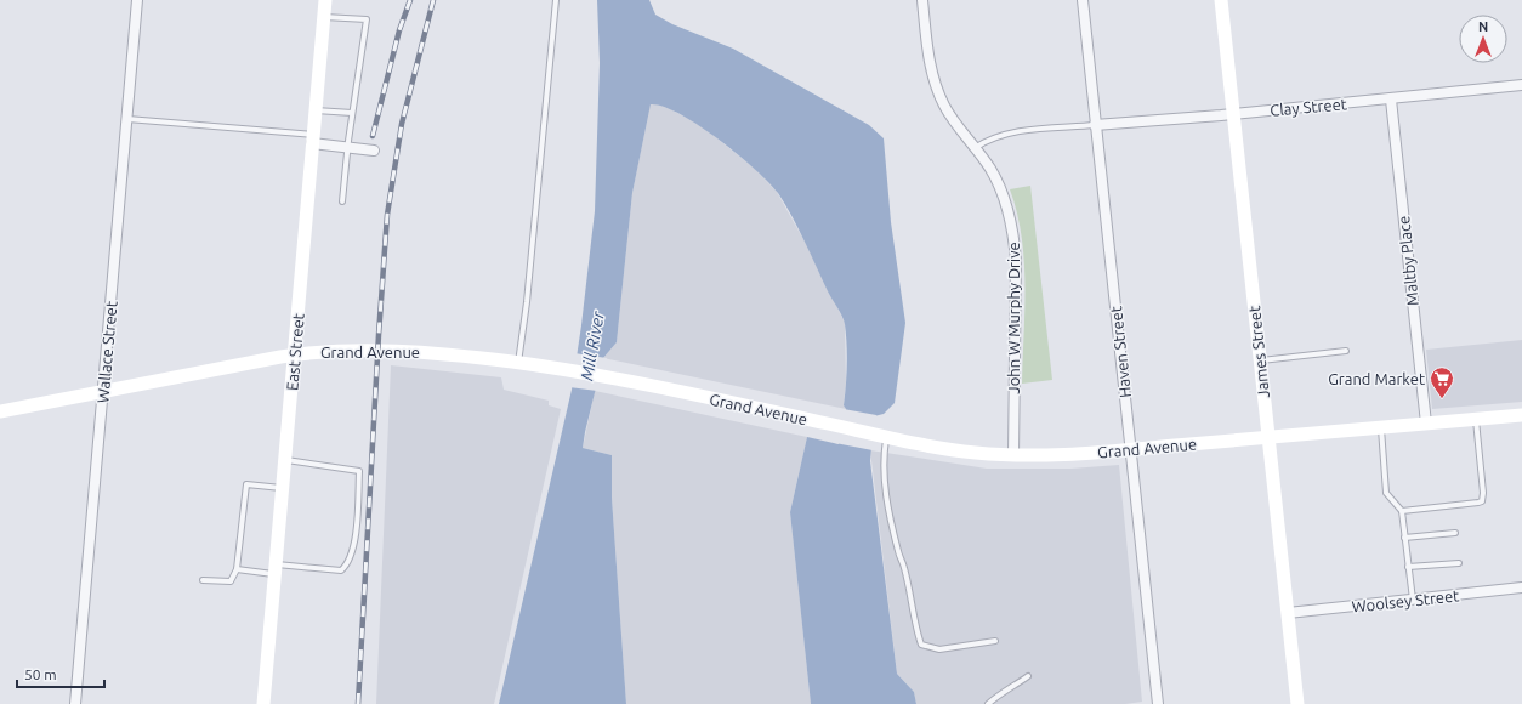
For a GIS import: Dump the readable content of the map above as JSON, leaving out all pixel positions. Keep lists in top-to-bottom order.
{
  "streets": {
    "main road": ["East Street", "Grand Avenue", "James Street"],
    "street": [
      "Clay Street",
      "Maltby Place",
      "John W Murphy Drive",
      "Wallace Street",
      "Haven Street",
      "Woolsey Street"
    ]
  },
  "crossings": [
    ["Clay Street", "Maltby Place"],
    ["Clay Street", "Haven Street"],
    ["Clay Street", "James Street"],
    ["Maltby Place", "Grand Avenue"],
    ["John W Murphy Drive", "Grand Avenue"],
    ["Wallace Street", "Grand Avenue"],
    ["East Street", "Grand Avenue"],
    ["Grand Avenue", "Haven Street"],
    ["Grand Avenue", "James Street"],
    ["James Street", "Woolsey Street"]
  ],
  "water": ["Mill River"],
  "places": {
    "supermarket": ["Grand Market"]
  },
  "scale_bar": "50 m",
  "north": "top"
}
